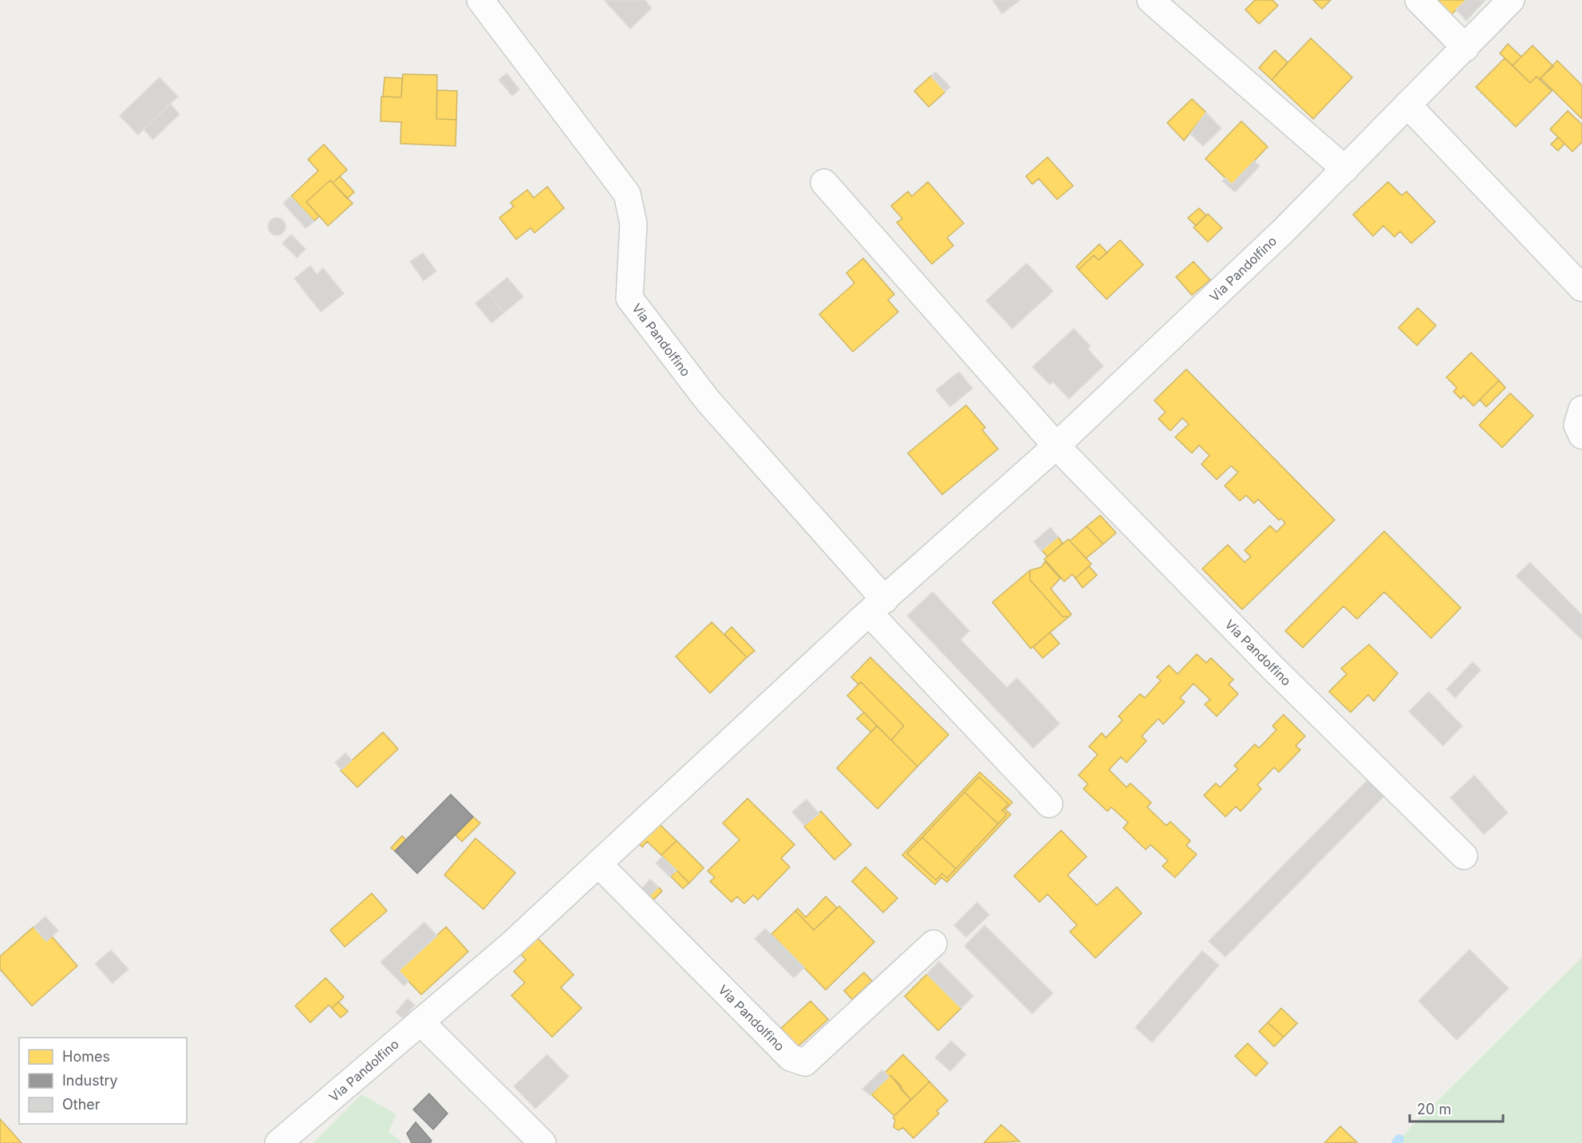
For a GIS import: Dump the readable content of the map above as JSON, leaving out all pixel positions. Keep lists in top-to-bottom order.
{
  "streets": {
    "street": ["Via Pandolfino"]
  },
  "legend": ["Homes", "Industry", "Other"],
  "scale_bar": "20 m"
}
